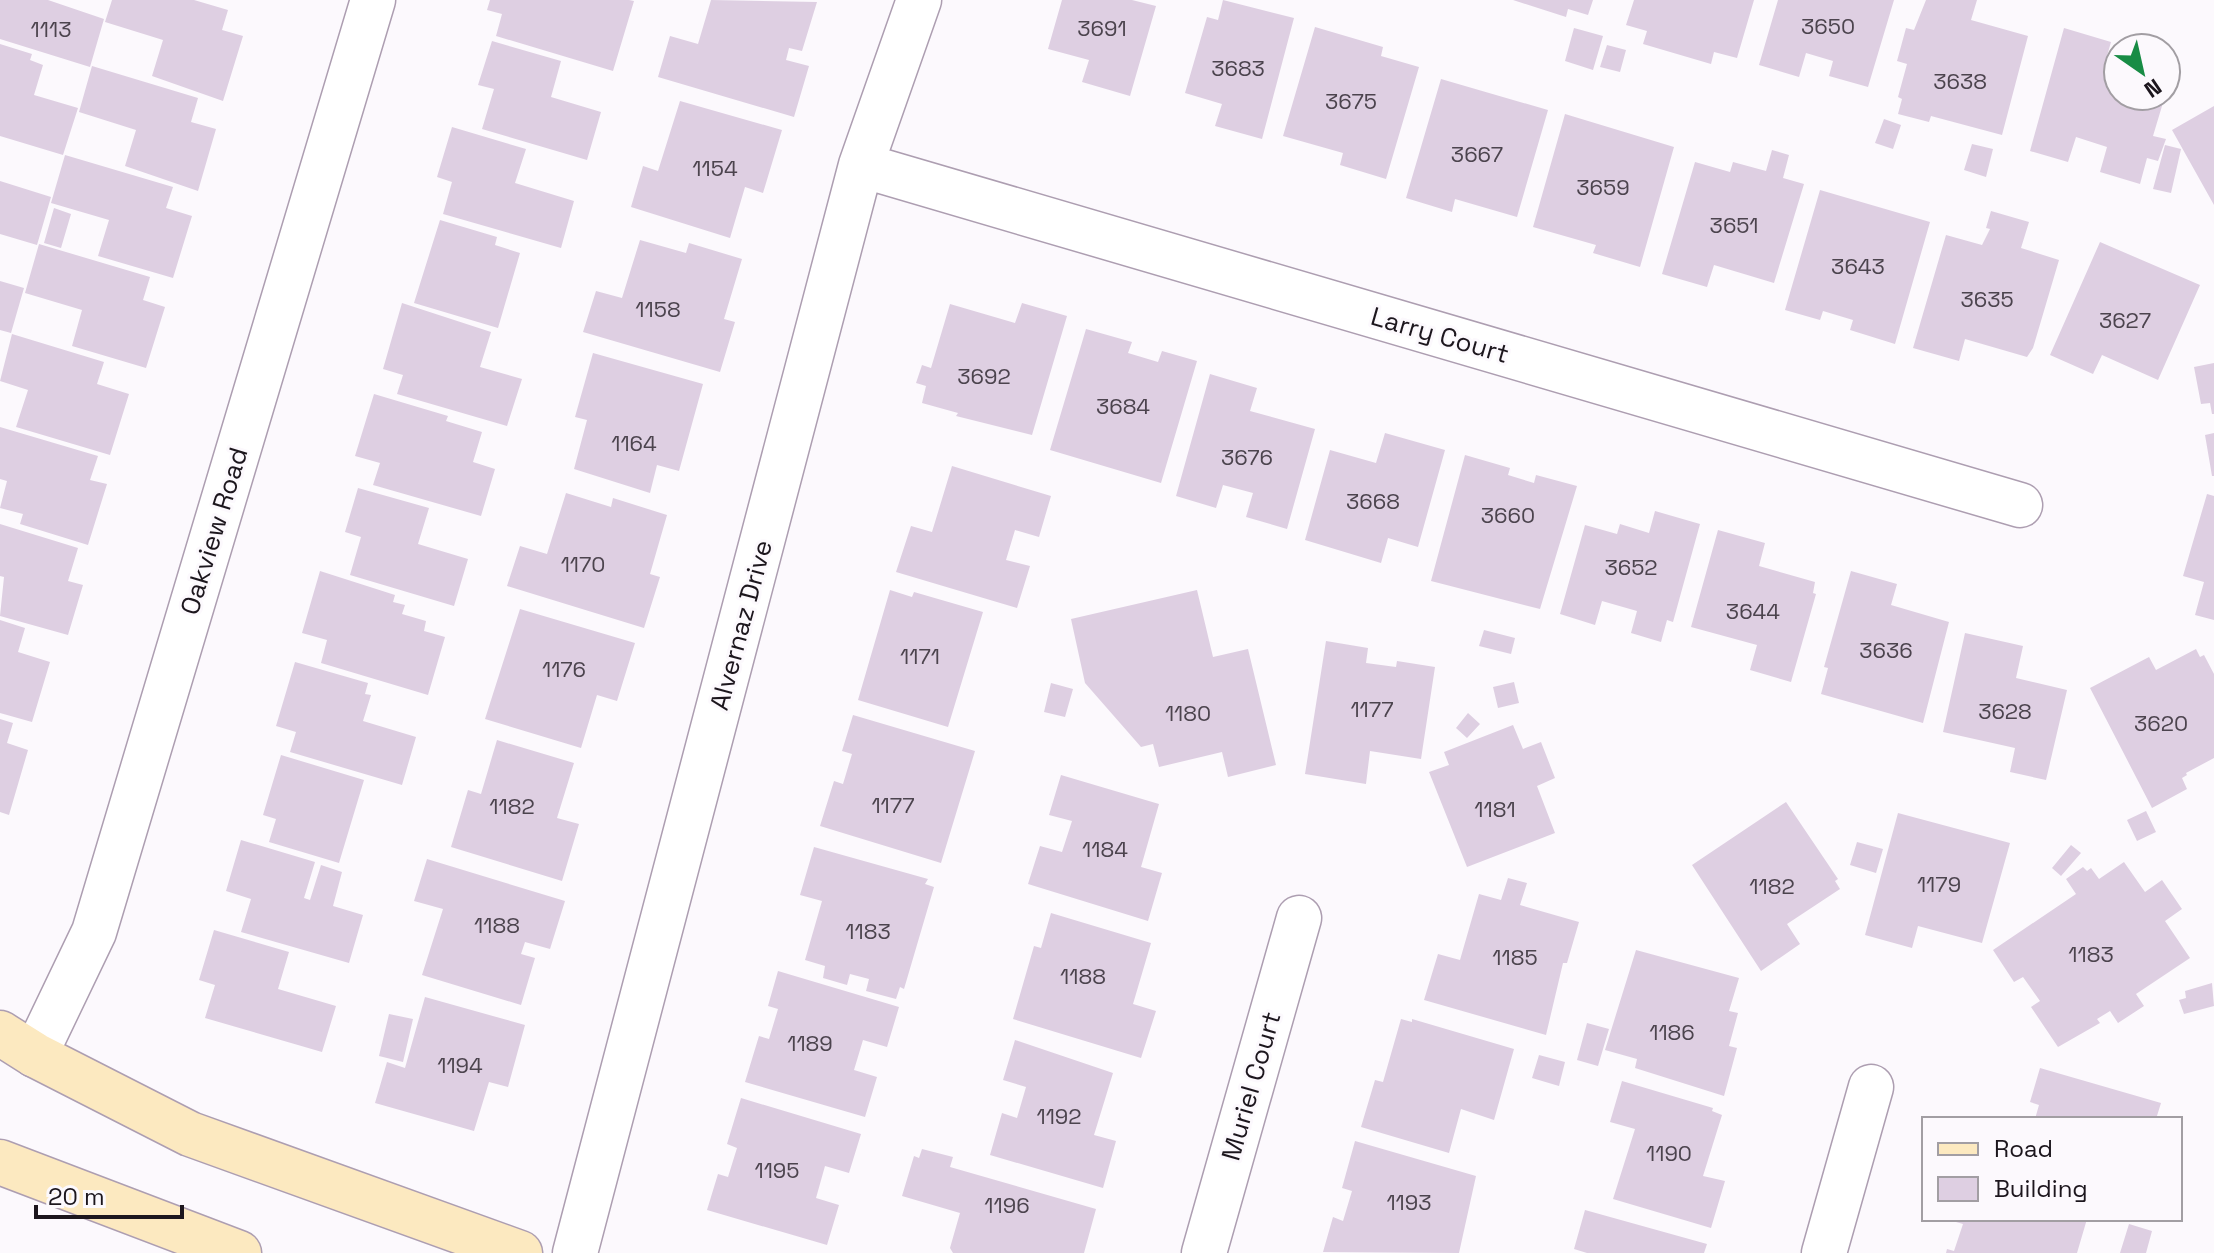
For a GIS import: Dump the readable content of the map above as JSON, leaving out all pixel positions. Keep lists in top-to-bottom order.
{
  "streets": {
    "street": [
      "Larry Court",
      "Oakview Road",
      "Alvernaz Drive",
      "Muriel Court"
    ]
  },
  "crossings": [
    ["Larry Court", "Alvernaz Drive"]
  ],
  "house_numbers": [
    "3650",
    "3691",
    "1113",
    "3683",
    "3638",
    "3675",
    "3667",
    "1154",
    "3659",
    "3651",
    "3643",
    "3635",
    "1158",
    "3627",
    "3692",
    "3684",
    "1164",
    "3676",
    "3668",
    "3660",
    "1170",
    "3652",
    "3644",
    "3636",
    "1171",
    "1176",
    "1177",
    "3628",
    "1180",
    "3620",
    "1177",
    "1182",
    "1181",
    "1184",
    "1179",
    "1182",
    "1188",
    "1183",
    "1183",
    "1185",
    "1188",
    "1186",
    "1189",
    "1194",
    "1192",
    "1190",
    "1195",
    "1193",
    "1196"
  ],
  "legend": ["Road", "Building"],
  "scale_bar": "20 m",
  "north": "bottom right"
}
